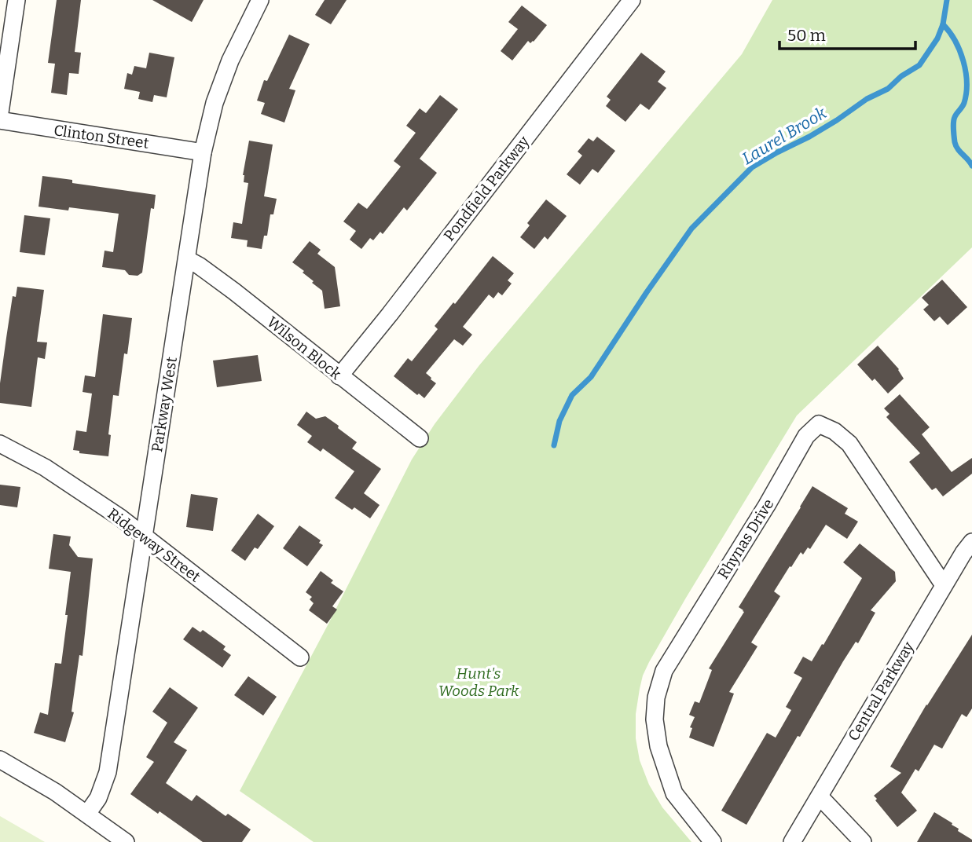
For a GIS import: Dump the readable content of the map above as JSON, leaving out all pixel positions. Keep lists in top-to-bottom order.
{
  "streets": {
    "street": [
      "Clinton Street",
      "Pondfield Parkway",
      "Wilson Block",
      "Parkway West",
      "Rhynas Drive",
      "Ridgeway Street",
      "Central Parkway"
    ]
  },
  "crossings": [
    ["Clinton Street", "Parkway West"],
    ["Pondfield Parkway", "Wilson Block"],
    ["Wilson Block", "Parkway West"],
    ["Parkway West", "Ridgeway Street"],
    ["Rhynas Drive", "Central Parkway"]
  ],
  "water": ["Laurel Brook"],
  "parks": ["Hunt's Woods Park"],
  "scale_bar": "50 m"
}
